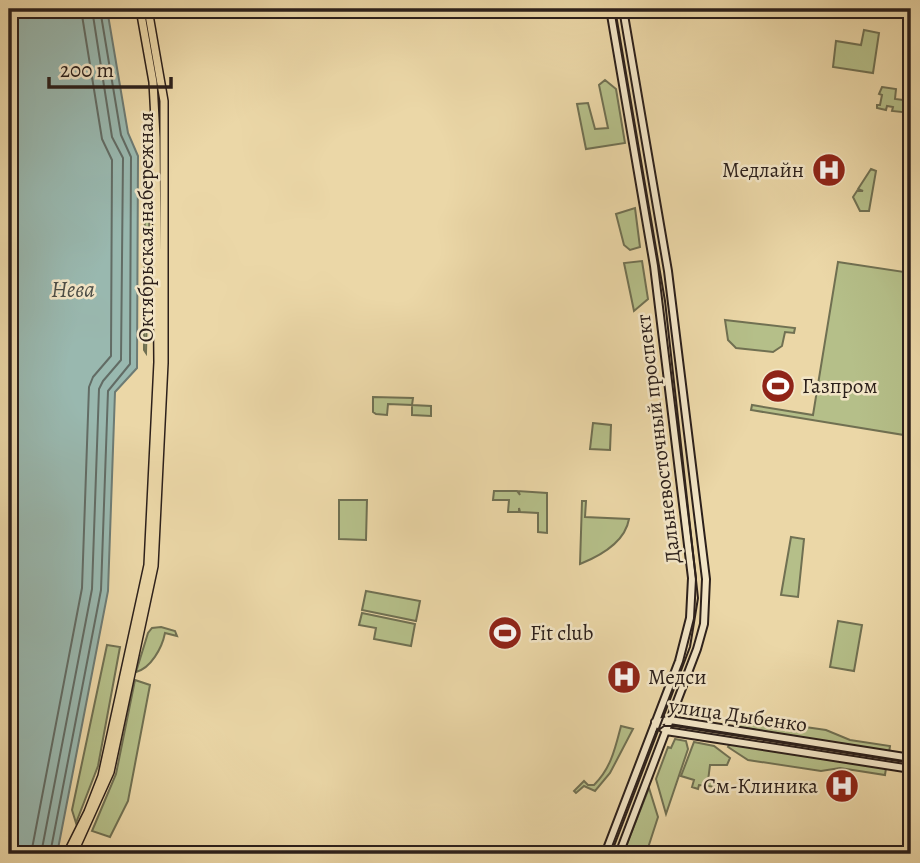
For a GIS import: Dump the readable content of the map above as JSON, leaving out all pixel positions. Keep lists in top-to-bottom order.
{
  "streets": {
    "main road": ["Октябрьская набережная", "Дальневосточный проспект", "улица Дыбенко"]
  },
  "crossings": [
    ["Дальневосточный проспект", "улица Дыбенко"]
  ],
  "water": ["Нева"],
  "places": {
    "hospital": ["Медлайн", "Медси", "См-Клиника"],
    "sports": ["Газпром", "Fit club"]
  },
  "scale_bar": "200 m"
}
